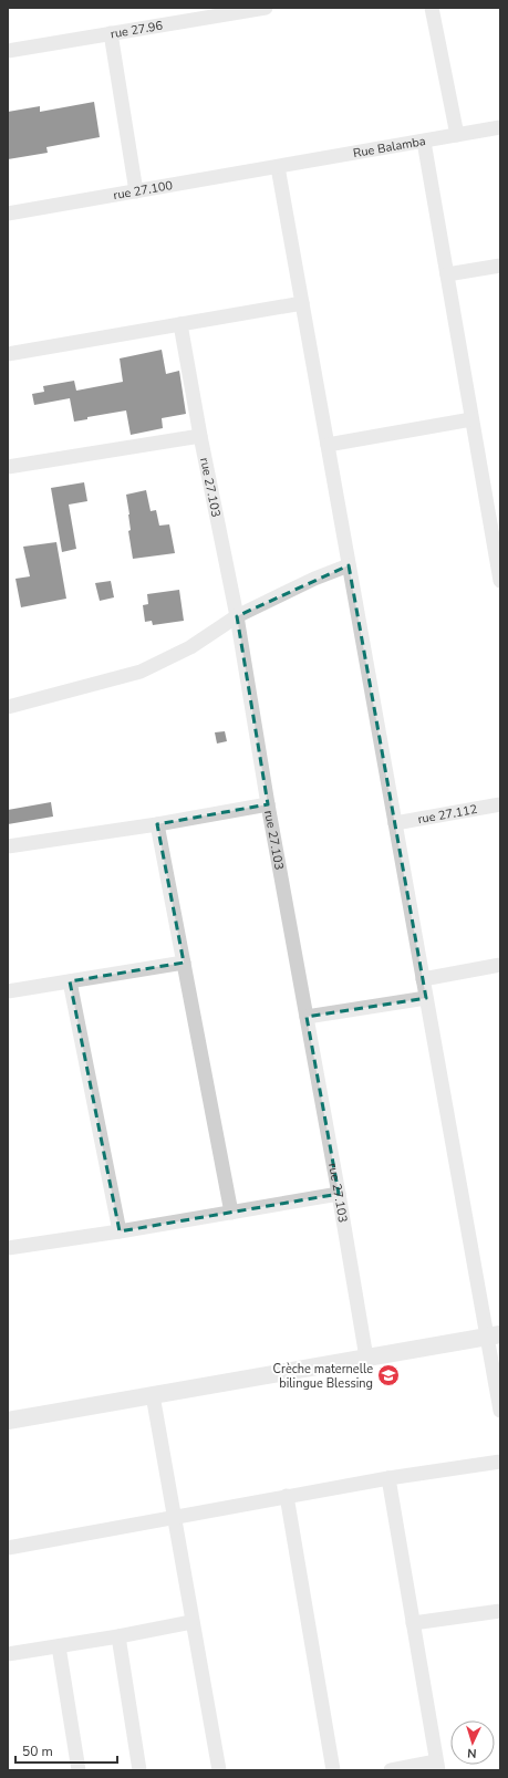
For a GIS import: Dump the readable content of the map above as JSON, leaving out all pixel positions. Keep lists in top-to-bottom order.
{
  "streets": {
    "street": [
      "rue 27.96",
      "Rue Balamba",
      "rue 27.100",
      "rue 27.103",
      "rue 27.112"
    ]
  },
  "crossings": [
    ["Rue Balamba", "rue 27.100"]
  ],
  "places": {
    "school or university": ["Crèche maternelle bilingue Blessing"]
  },
  "scale_bar": "50 m",
  "north": "bottom"
}
